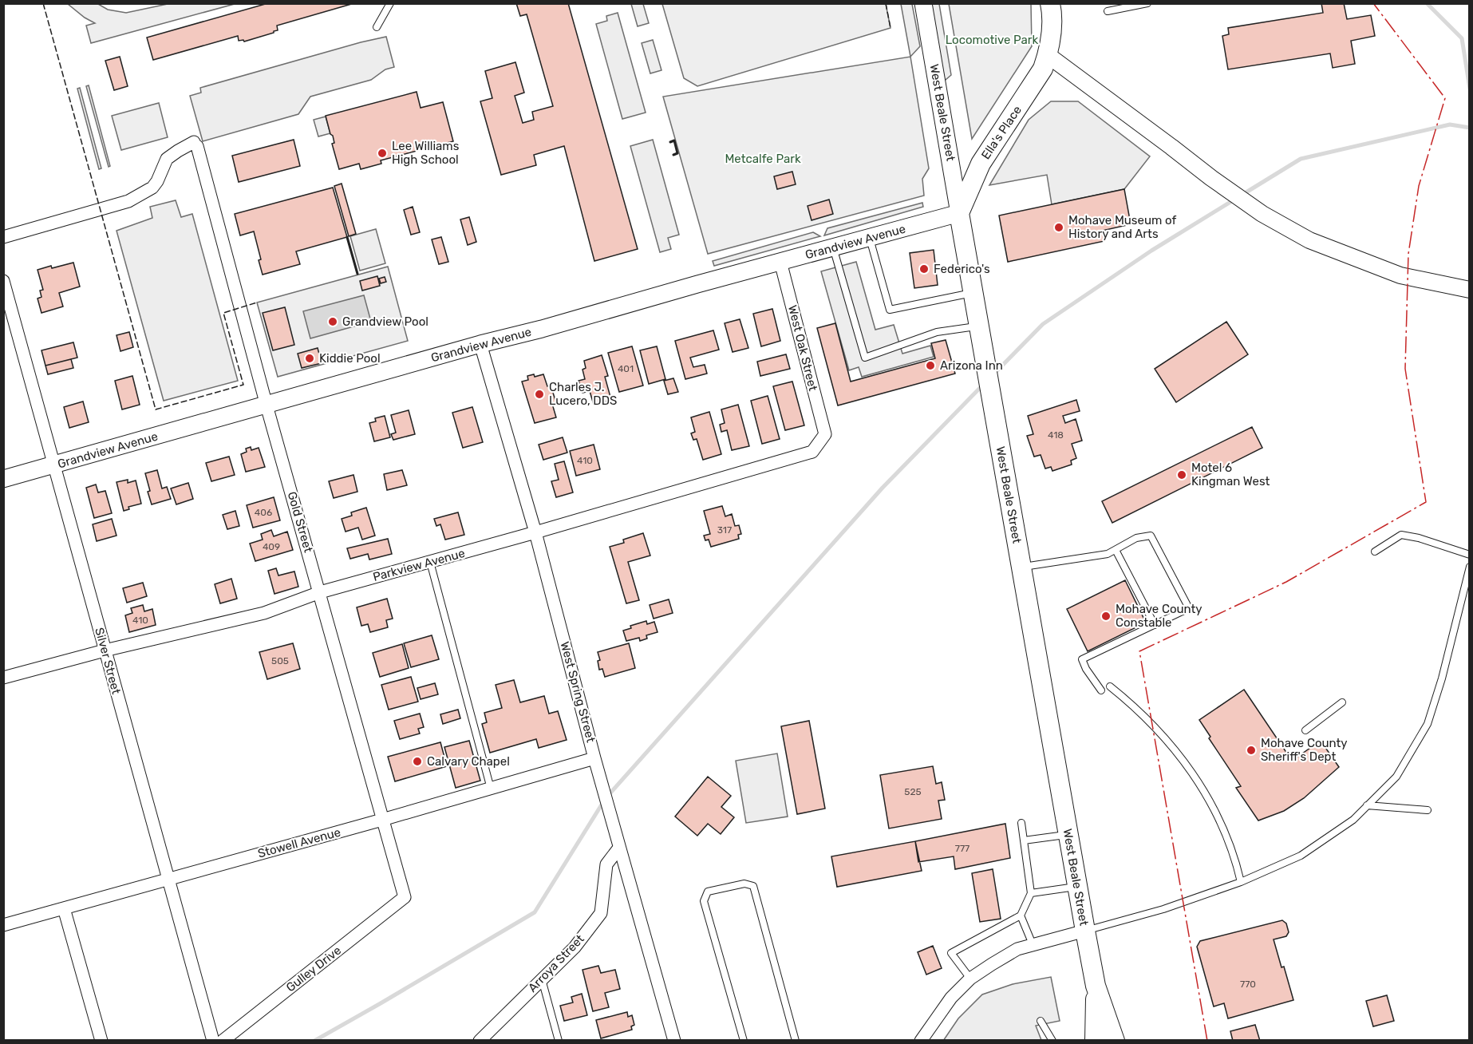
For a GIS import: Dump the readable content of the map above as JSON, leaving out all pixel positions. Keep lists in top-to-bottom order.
{
  "streets": {
    "main road": ["West Beale Street", "Ella's Place", "Grandview Avenue"],
    "street": [
      "West Oak Street",
      "Gold Street",
      "Parkview Avenue",
      "Silver Street",
      "West Spring Street",
      "Stowell Avenue",
      "Arroya Street",
      "Gulley Drive"
    ]
  },
  "crossings": [
    ["West Beale Street", "Ella's Place"],
    ["West Beale Street", "Grandview Avenue"],
    ["Ella's Place", "Grandview Avenue"],
    ["Grandview Avenue", "West Oak Street"],
    ["Grandview Avenue", "Gold Street"],
    ["Grandview Avenue", "Silver Street"],
    ["Grandview Avenue", "West Spring Street"],
    ["West Oak Street", "Parkview Avenue"],
    ["Gold Street", "Parkview Avenue"],
    ["Gold Street", "Stowell Avenue"],
    ["Gold Street", "Gulley Drive"],
    ["Parkview Avenue", "Silver Street"],
    ["Parkview Avenue", "West Spring Street"],
    ["Silver Street", "Stowell Avenue"],
    ["West Spring Street", "Stowell Avenue"],
    ["West Spring Street", "Arroya Street"]
  ],
  "parks": ["Locomotive Park", "Metcalfe Park"],
  "places": [
    "Lee Williams High School",
    "Mohave Museum of History and Arts",
    "Federico's",
    "Grandview Pool",
    "Kiddie Pool",
    "Arizona Inn",
    "Charles J. Lucero, DDS",
    "Motel 6 Kingman West",
    "Mohave County Constable",
    "Mohave County Sheriff's Dept",
    "Calvary Chapel"
  ],
  "house_numbers": [
    "401",
    "418",
    "410",
    "406",
    "317",
    "409",
    "410",
    "505",
    "525",
    "777",
    "770"
  ]
}
